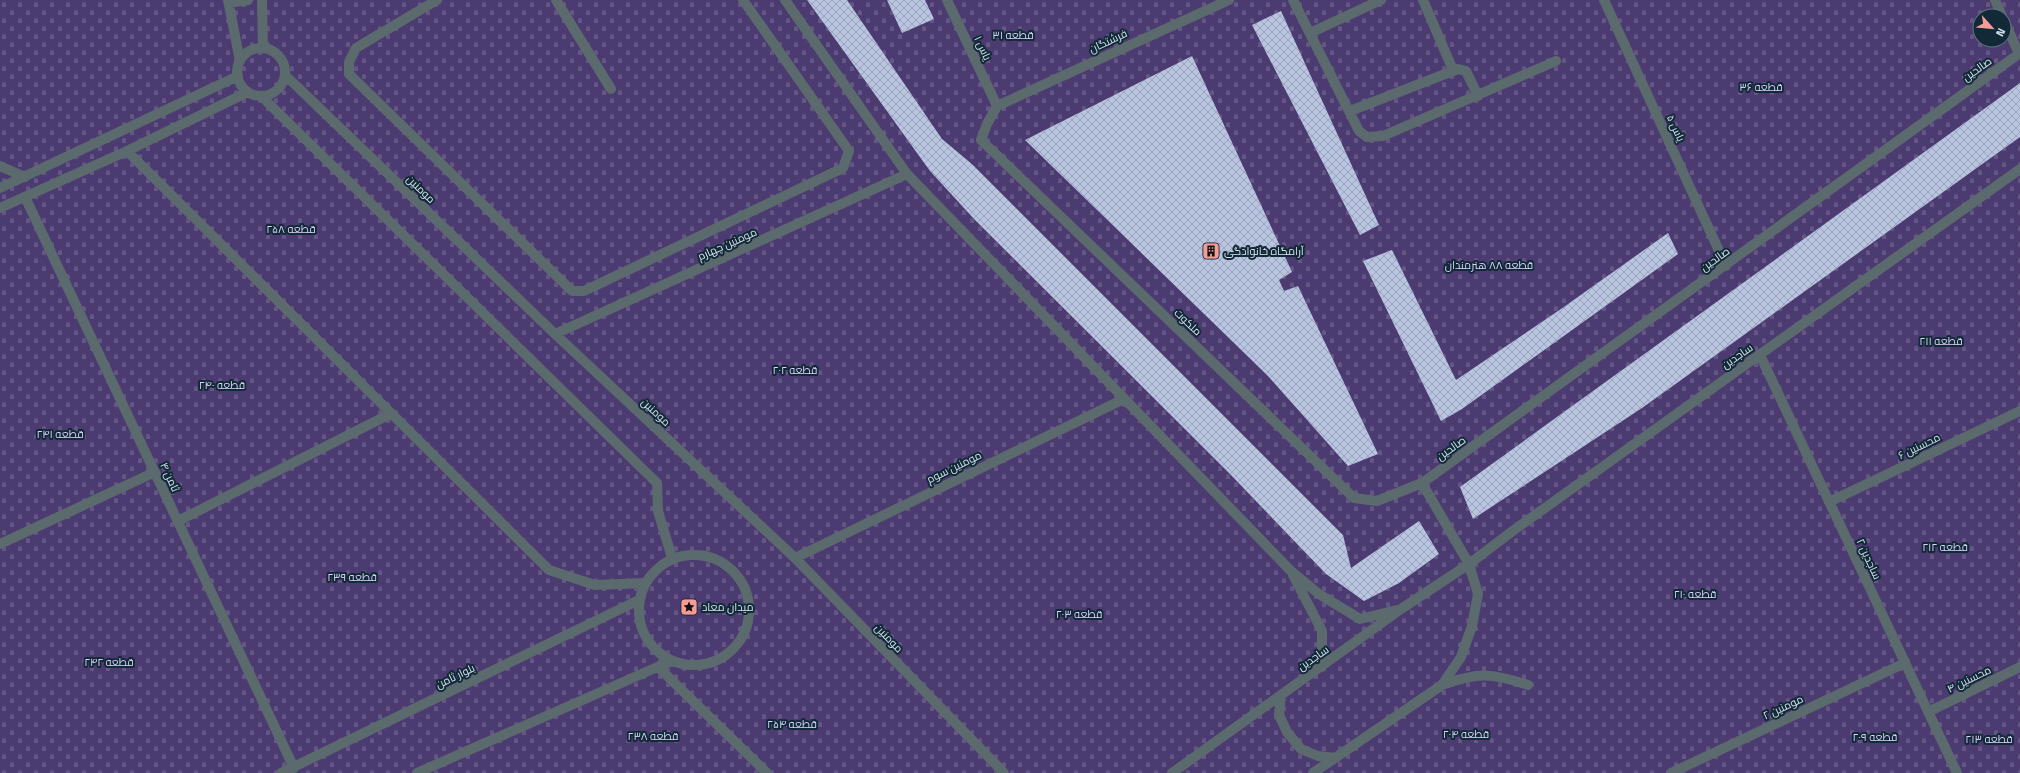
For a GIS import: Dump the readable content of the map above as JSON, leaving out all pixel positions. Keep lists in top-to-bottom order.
{
  "streets": {
    "street": [
      "فرشتگان",
      "یاس ۱",
      "صالحین",
      "یاس ۵",
      "مومنین",
      "مومنین چهارم",
      "ملکوت",
      "ساجدین",
      "محسنین ۶",
      "مومنین سوم",
      "ثامن ۴",
      "ساجدین ۲",
      "بلوار ثامن",
      "محسنین ۴",
      "مومنین ۲"
    ]
  },
  "crossings": [
    ["فرشتگان", "یاس ۱"],
    ["فرشتگان", "ملکوت"],
    ["یاس ۱", "ملکوت"],
    ["صالحین", "یاس ۵"],
    ["صالحین", "ملکوت"],
    ["مومنین", "مومنین چهارم"],
    ["مومنین", "مومنین سوم"],
    ["ساجدین", "ساجدین ۲"],
    ["محسنین ۶", "ساجدین ۲"],
    ["ثامن ۴", "بلوار ثامن"],
    ["ساجدین ۲", "محسنین ۴"],
    ["ساجدین ۲", "مومنین ۲"]
  ],
  "parks": [
    "قطعه ۳۱",
    "قطعه ۳۶",
    "قطعه ۲۵۸",
    "قطعه ۸۸ هنرمندان",
    "قطعه ۲۱۱",
    "قطعه ۲۰۲",
    "قطعه ۲۴۰",
    "قطعه ۲۴۱",
    "قطعه ۲۱۲",
    "قطعه ۲۳۹",
    "قطعه ۲۱۰",
    "قطعه ۲۰۳",
    "قطعه ۲۴۲",
    "قطعه ۲۵۴",
    "قطعه ۲۰۴",
    "قطعه ۲۳۸",
    "قطعه ۲۰۹",
    "قطعه ۲۱۳"
  ],
  "places": {
    "building": ["آرامگاه خانوادگی"],
    "place": ["میدان معاد"]
  },
  "north": "bottom right"
}
